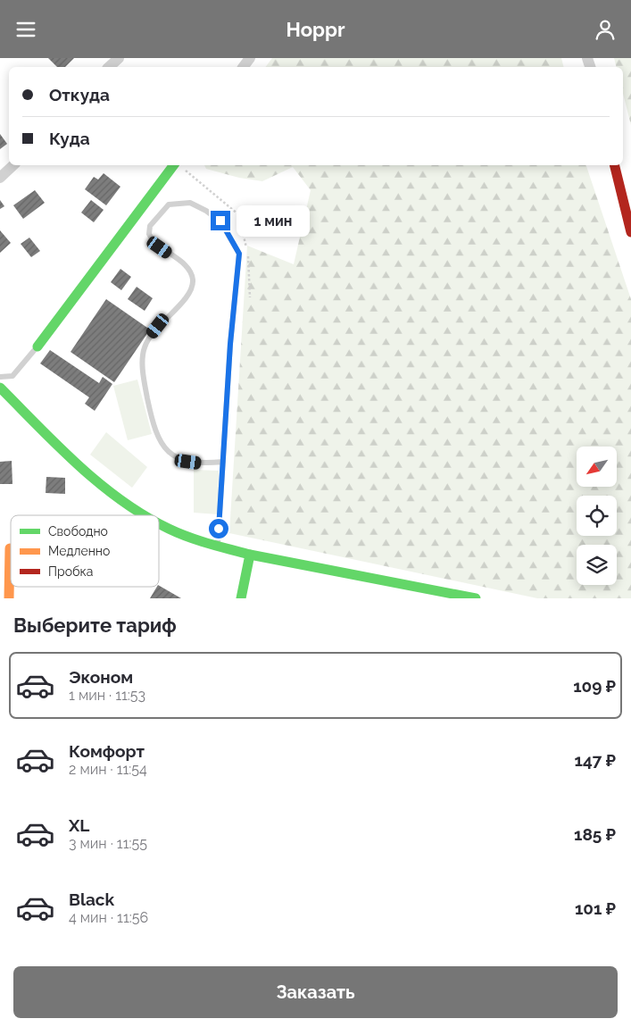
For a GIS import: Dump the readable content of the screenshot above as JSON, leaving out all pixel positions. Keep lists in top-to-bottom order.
{
  "legend": ["Свободно", "Медленно", "Пробка"],
  "north": "bottom left",
  "page": {
    "header": "Hoppr",
    "banner": ["Откуда", "Куда"],
    "bubble": "1 мин",
    "heading": "Выберите тариф",
    "list": [
      {
        "name": "Эконом",
        "note": "1 мин · 11:53",
        "value": "109 ₽"
      },
      {
        "name": "Комфорт",
        "note": "2 мин · 11:54",
        "value": "147 ₽"
      },
      {
        "name": "XL",
        "note": "3 мин · 11:55",
        "value": "185 ₽"
      },
      {
        "name": "Black",
        "note": "4 мин · 11:56",
        "value": "101 ₽"
      }
    ],
    "buttons": "Заказать"
  }
}
